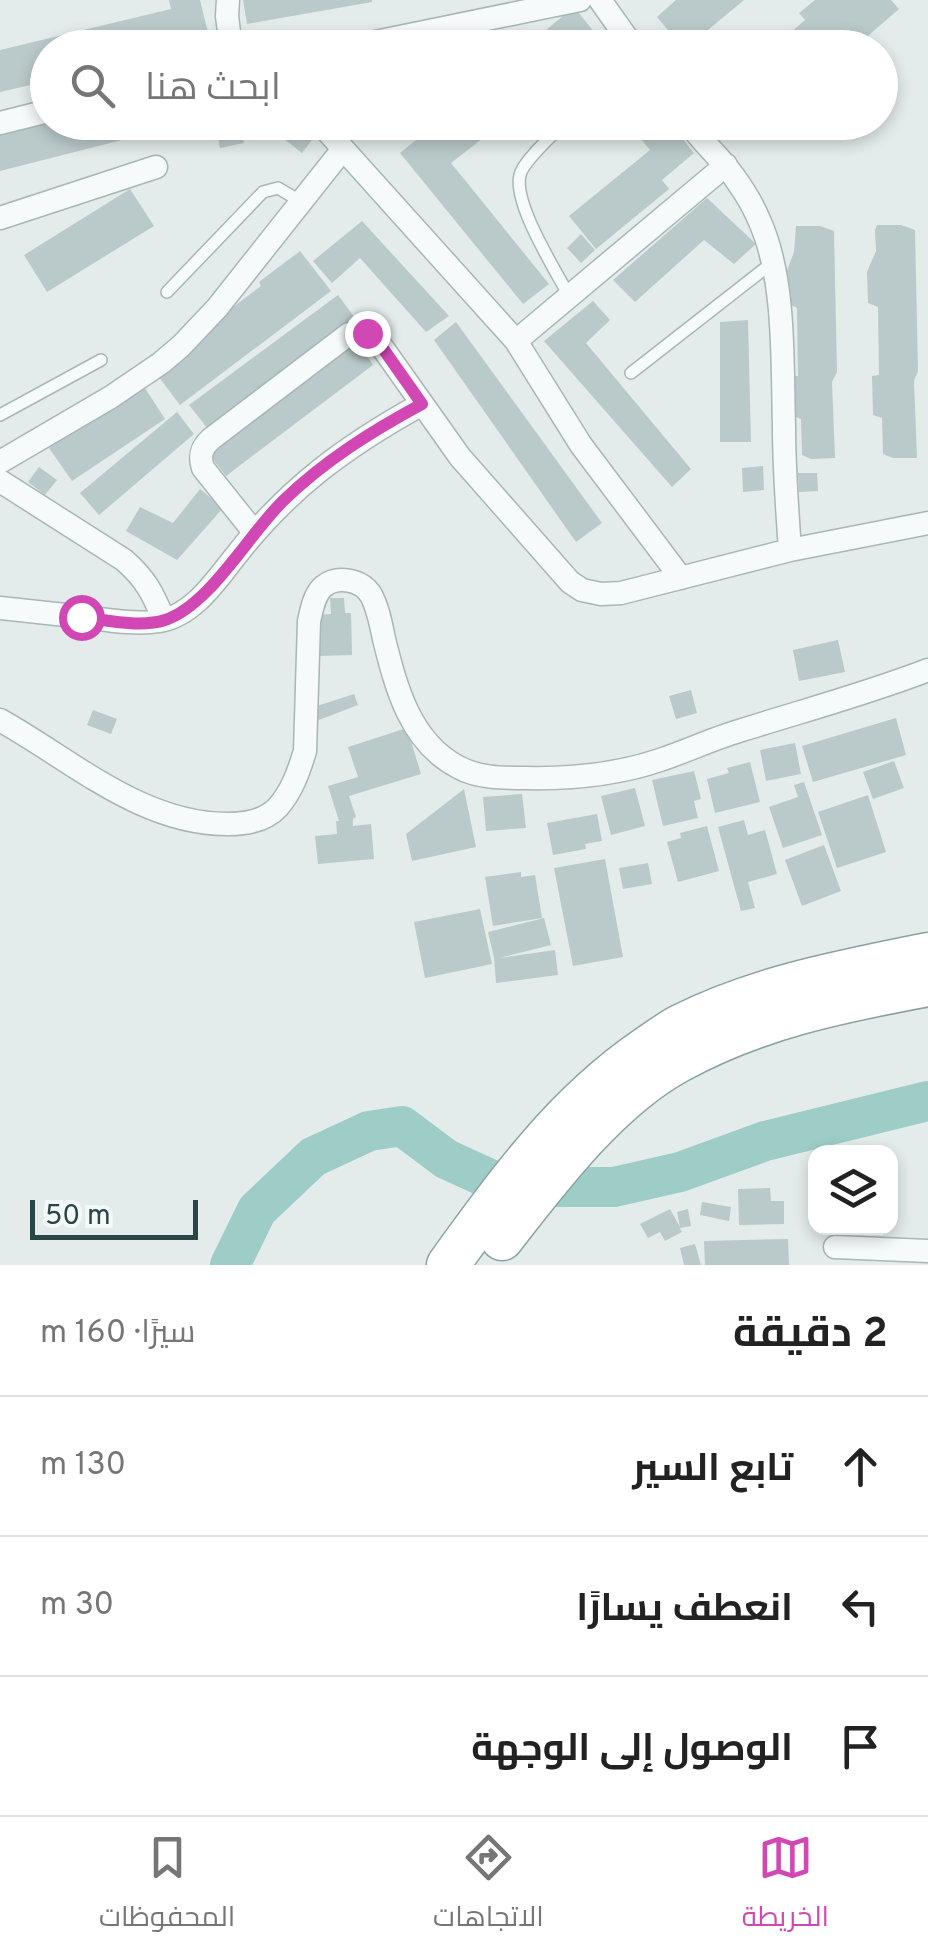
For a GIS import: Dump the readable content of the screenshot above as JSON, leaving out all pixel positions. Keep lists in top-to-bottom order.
{
  "scale_bar": "50 m",
  "page": {
    "search": "ابحث هنا",
    "scale": "50 m",
    "heading": ["2 دقيقة", "سيرًا · 160 m"],
    "list": [
      ["تابع السير", "130 m"],
      ["انعطف يسارًا", "30 m"],
      "الوصول إلى الوجهة"
    ],
    "nav": ["الخريطة", "الاتجاهات", "المحفوظات"]
  }
}
